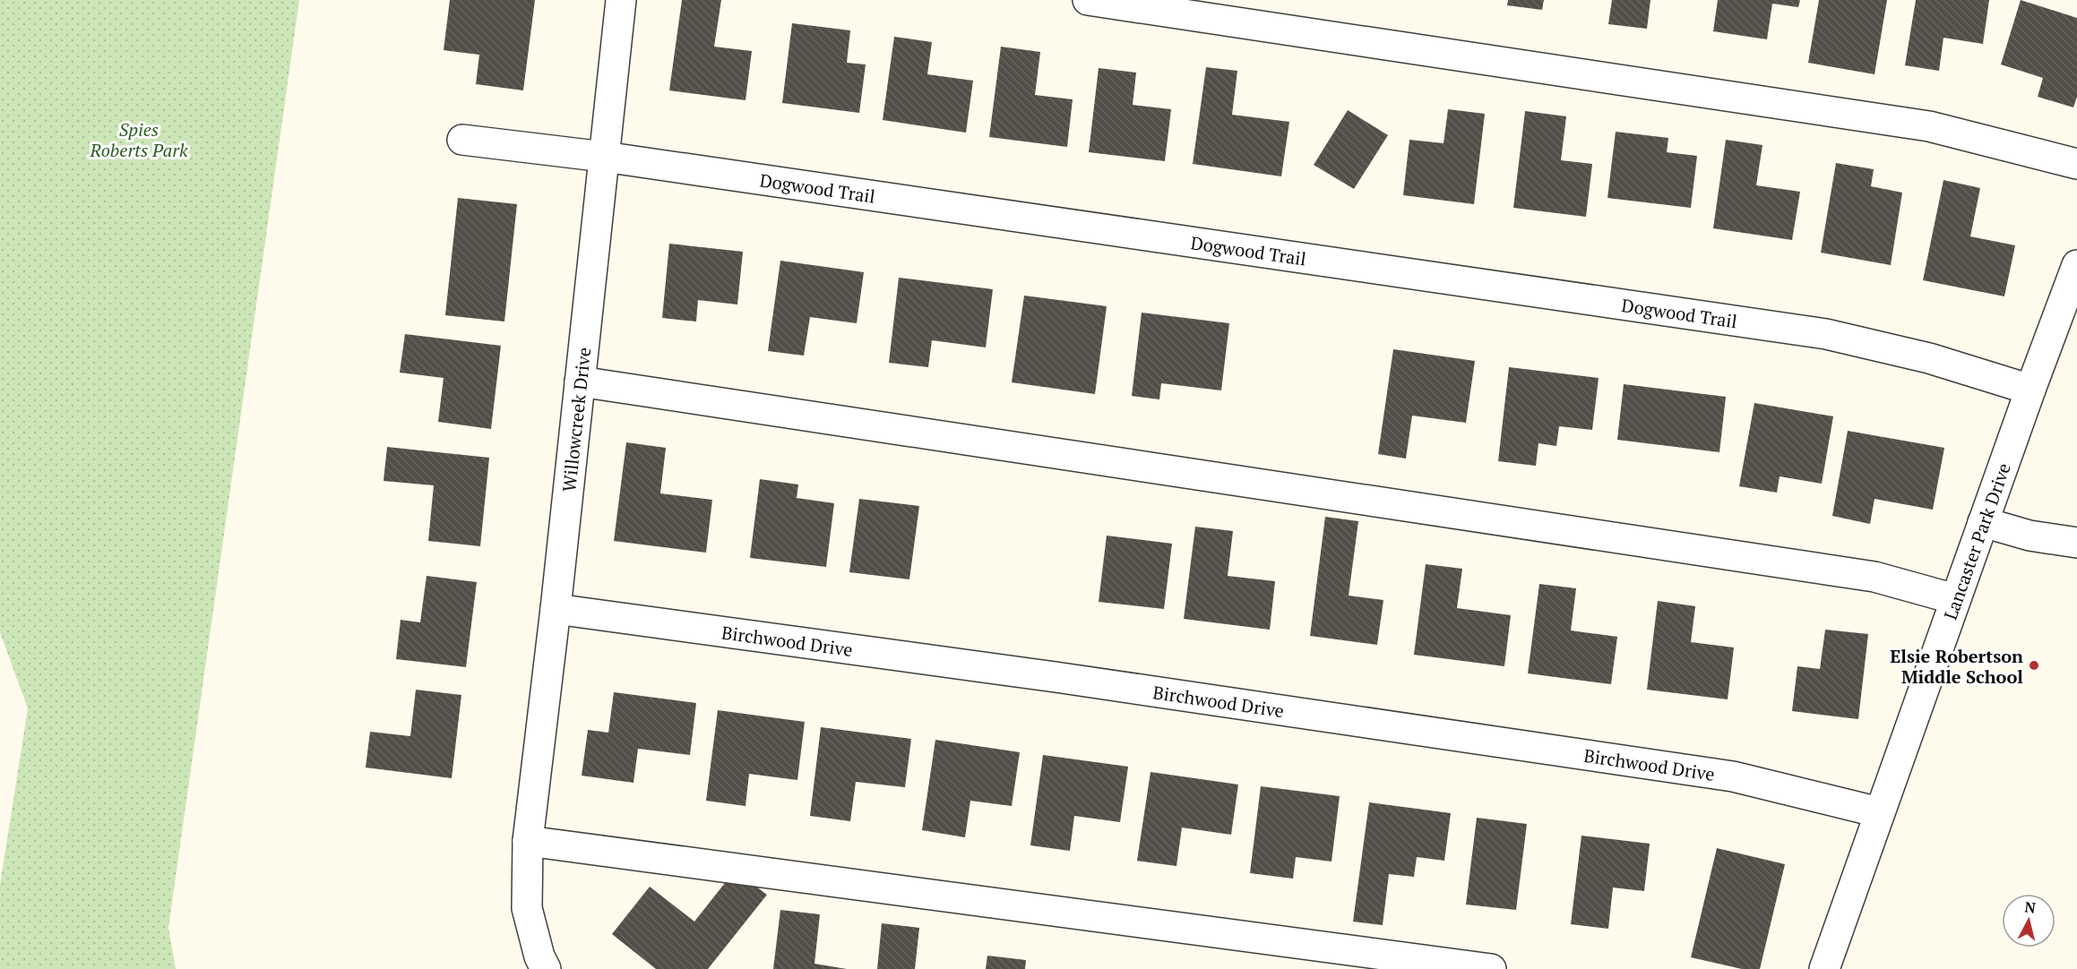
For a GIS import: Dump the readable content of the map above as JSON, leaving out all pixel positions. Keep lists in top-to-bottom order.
{
  "streets": {
    "street": [
      "Dogwood Trail",
      "Willowcreek Drive",
      "Lancaster Park Drive",
      "Birchwood Drive"
    ]
  },
  "crossings": [
    ["Dogwood Trail", "Willowcreek Drive"],
    ["Dogwood Trail", "Lancaster Park Drive"],
    ["Willowcreek Drive", "Birchwood Drive"],
    ["Lancaster Park Drive", "Birchwood Drive"]
  ],
  "parks": ["Spies Roberts Park"],
  "places": ["Elsie Robertson Middle School"],
  "north": "top"
}
